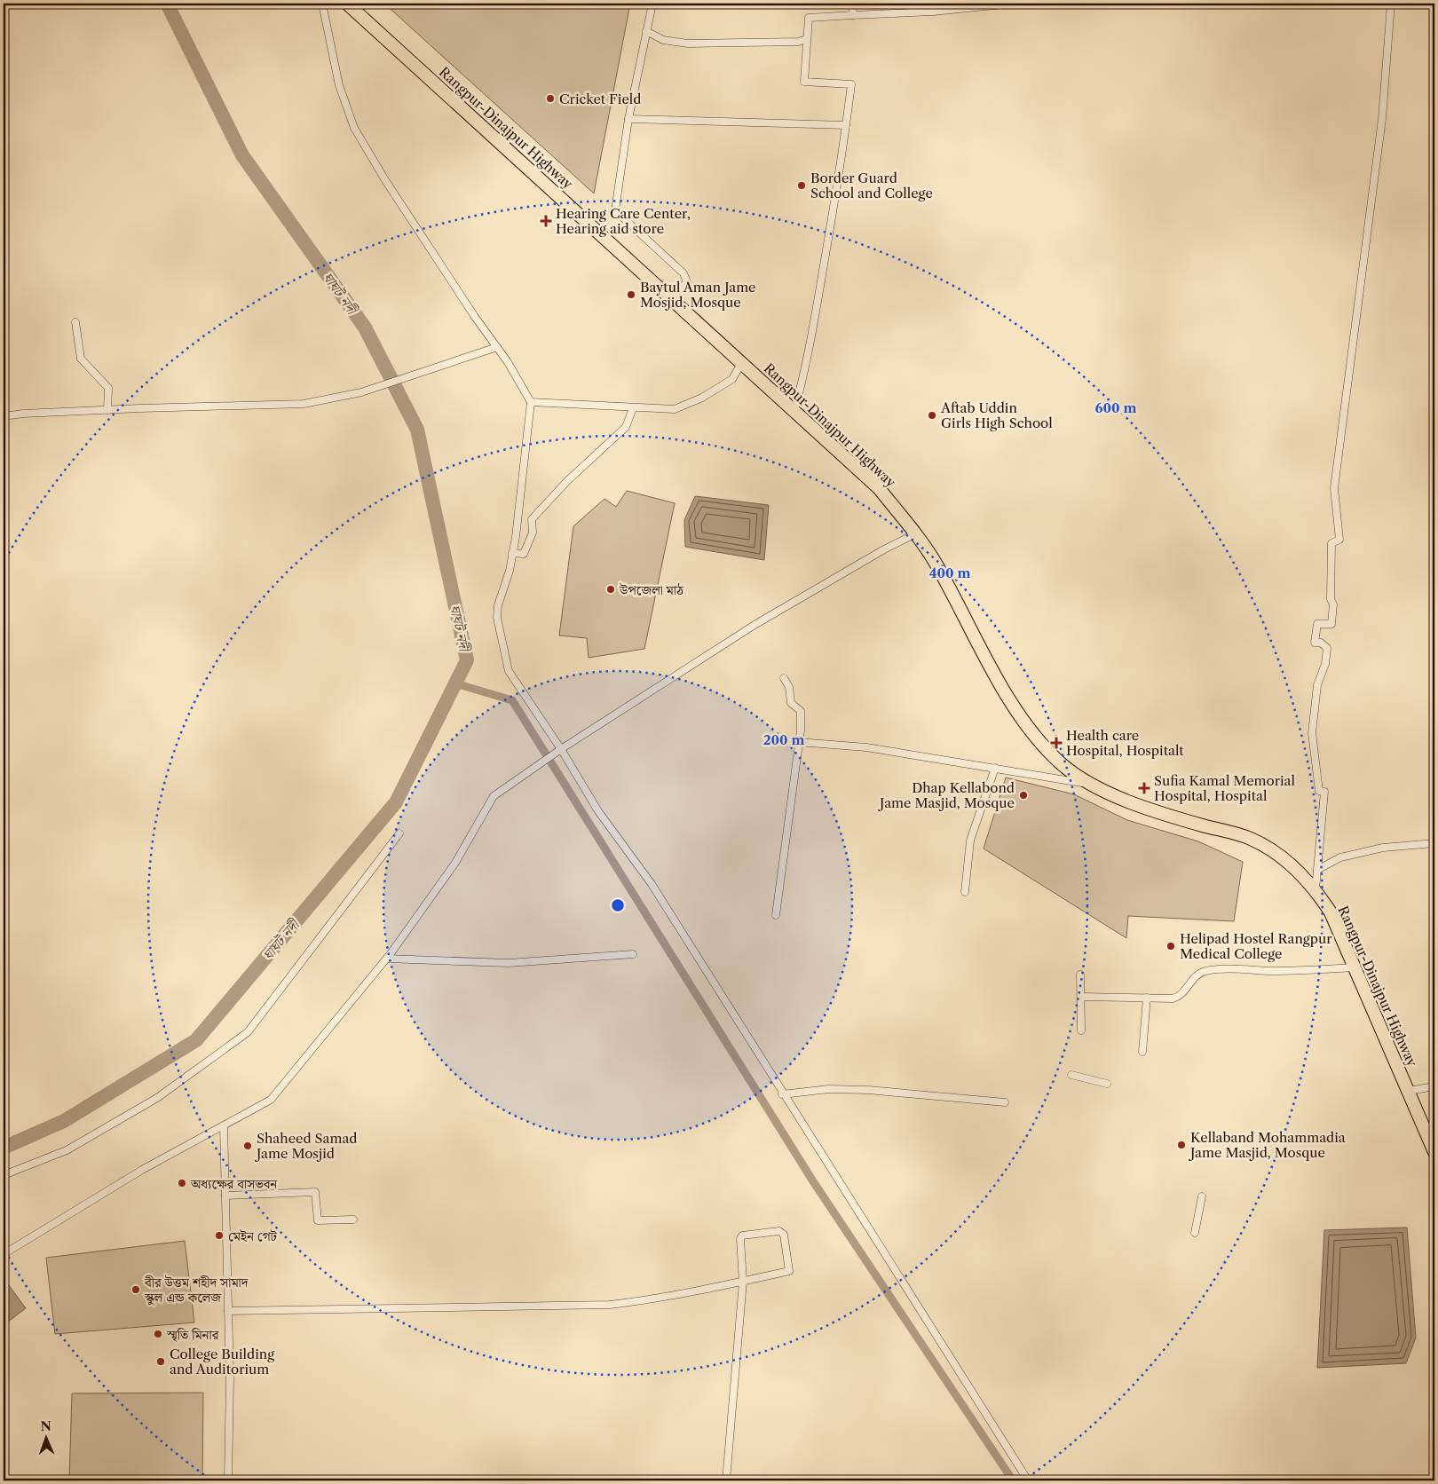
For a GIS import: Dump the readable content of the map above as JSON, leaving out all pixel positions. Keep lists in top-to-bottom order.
{
  "streets": {
    "highway": ["Rangpur-Dinajpur Highway"]
  },
  "water": ["ঘাঘট নদী"],
  "places": {
    "other": [
      "Cricket Field",
      "Border Guard School and College",
      "Baytul Aman Jame Mosjid, Mosque",
      "Aftab Uddin Girls High School",
      "উপজেলা মাঠ",
      "Dhap Kellabond Jame Masjid, Mosque",
      "Helipad Hostel Rangpur Medical College",
      "Kellaband Mohammadia Jame Masjid, Mosque",
      "Shaheed Samad Jame Mosjid",
      "অধ্যক্ষের বাসভবন",
      "মেইন গেট",
      "বীর উত্তম শহীদ সামাদ স্কুল এন্ড কলেজ",
      "স্মৃতি মিনার",
      "College Building and Auditorium"
    ],
    "health": ["Hearing Care Center, Hearing aid store", "Health care Hospital, Hospitalt", "Sufia Kamal Memorial Hospital, Hospital"]
  },
  "north": "top",
  "rings": ["600 m", "400 m", "200 m"]
}
